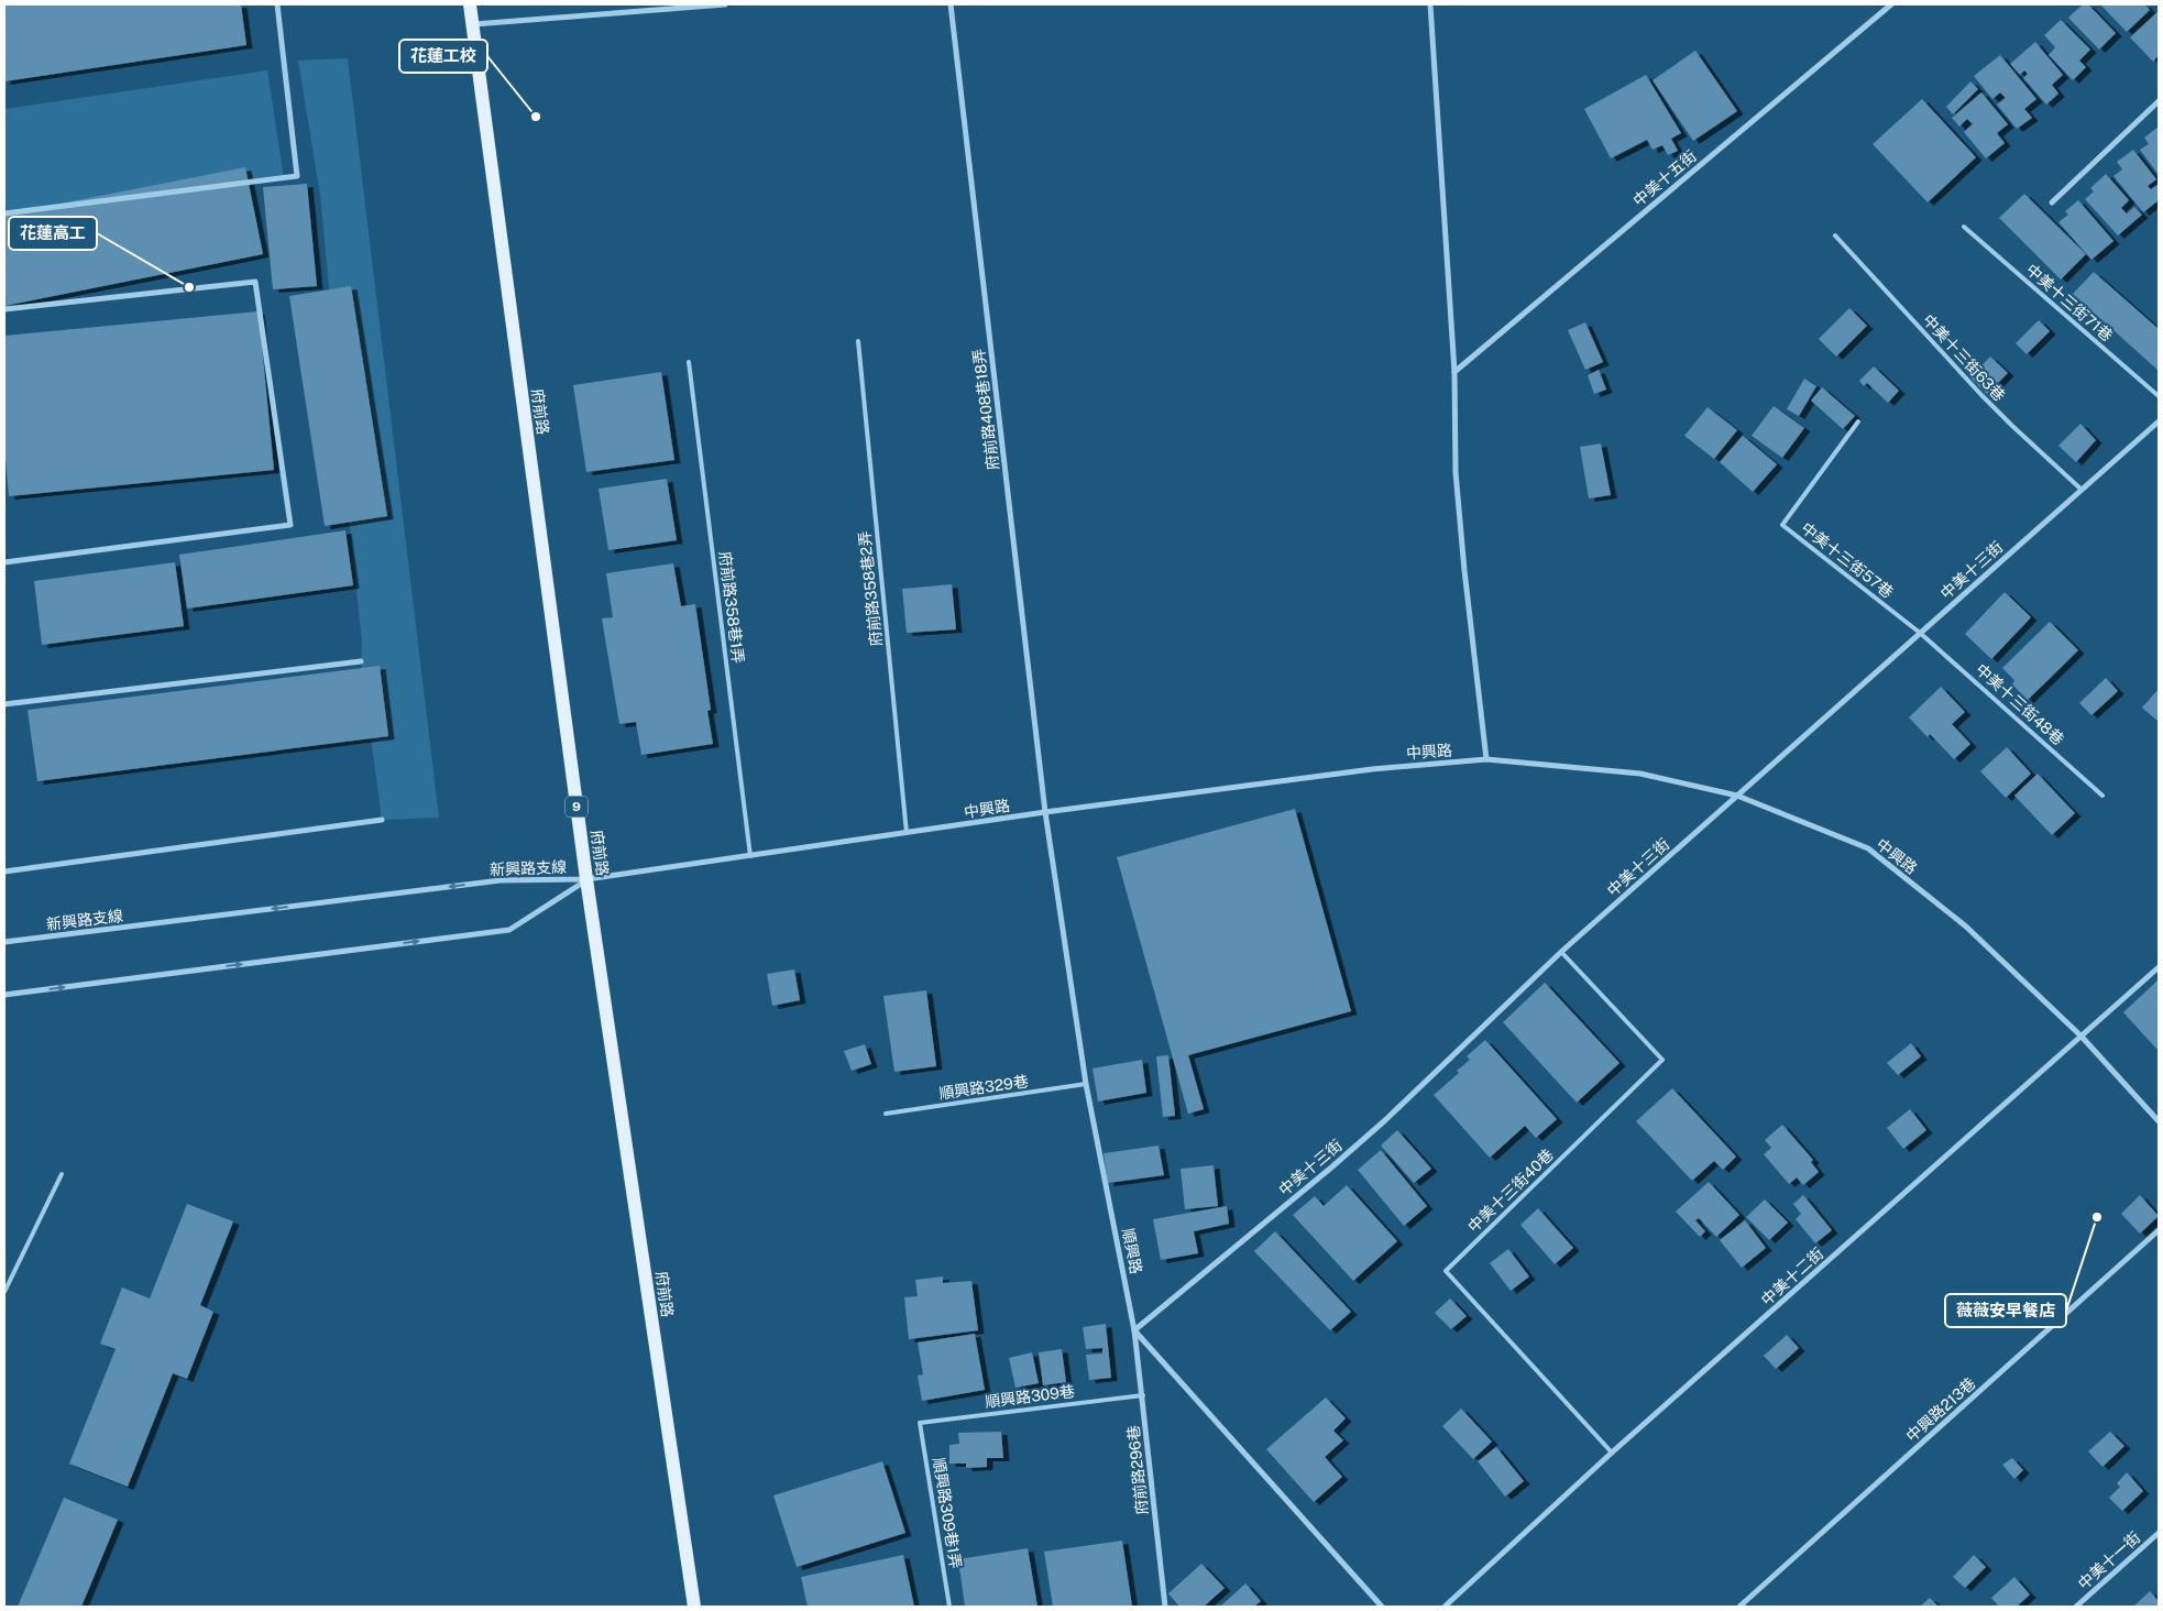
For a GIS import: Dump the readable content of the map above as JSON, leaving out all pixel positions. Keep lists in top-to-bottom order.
{
  "streets": {
    "main road": ["府前路", "9"],
    "street": [
      "中美十五街",
      "府前路408巷18弄",
      "中美十三街",
      "中興路",
      "新興路支線",
      "順興路",
      "中美十二街",
      "中興路213巷",
      "府前路296巷",
      "中美十一街"
    ],
    "lane": [
      "中美十三街71巷",
      "中美十三街63巷",
      "中美十三街57巷",
      "府前路358巷2弄",
      "府前路358巷1弄",
      "中美十三街48巷",
      "順興路329巷",
      "中美十三街40巷",
      "順興路309巷",
      "順興路309巷1弄"
    ]
  },
  "crossings": [
    ["中美十三街63巷", "中美十三街"],
    ["府前路408巷18弄", "中興路"],
    ["府前路408巷18弄", "順興路"],
    ["府前路", "中興路"],
    ["府前路", "新興路支線"],
    ["中美十三街57巷", "中美十三街"],
    ["中美十三街57巷", "中美十三街48巷"],
    ["中美十三街", "中美十三街48巷"],
    ["中美十三街", "中興路"],
    ["中美十三街", "中美十三街40巷"],
    ["中美十三街", "順興路"],
    ["中美十三街", "府前路296巷"],
    ["府前路358巷2弄", "中興路"],
    ["府前路358巷1弄", "中興路"],
    ["中興路", "新興路支線"],
    ["中興路", "順興路"],
    ["中興路", "中美十二街"],
    ["順興路329巷", "順興路"],
    ["中美十三街40巷", "中美十二街"],
    ["順興路", "府前路296巷"],
    ["順興路309巷", "府前路296巷"],
    ["順興路309巷", "順興路309巷1弄"]
  ],
  "places": ["花蓮工校", "花蓮高工", "薇薇安早餐店"]
}
